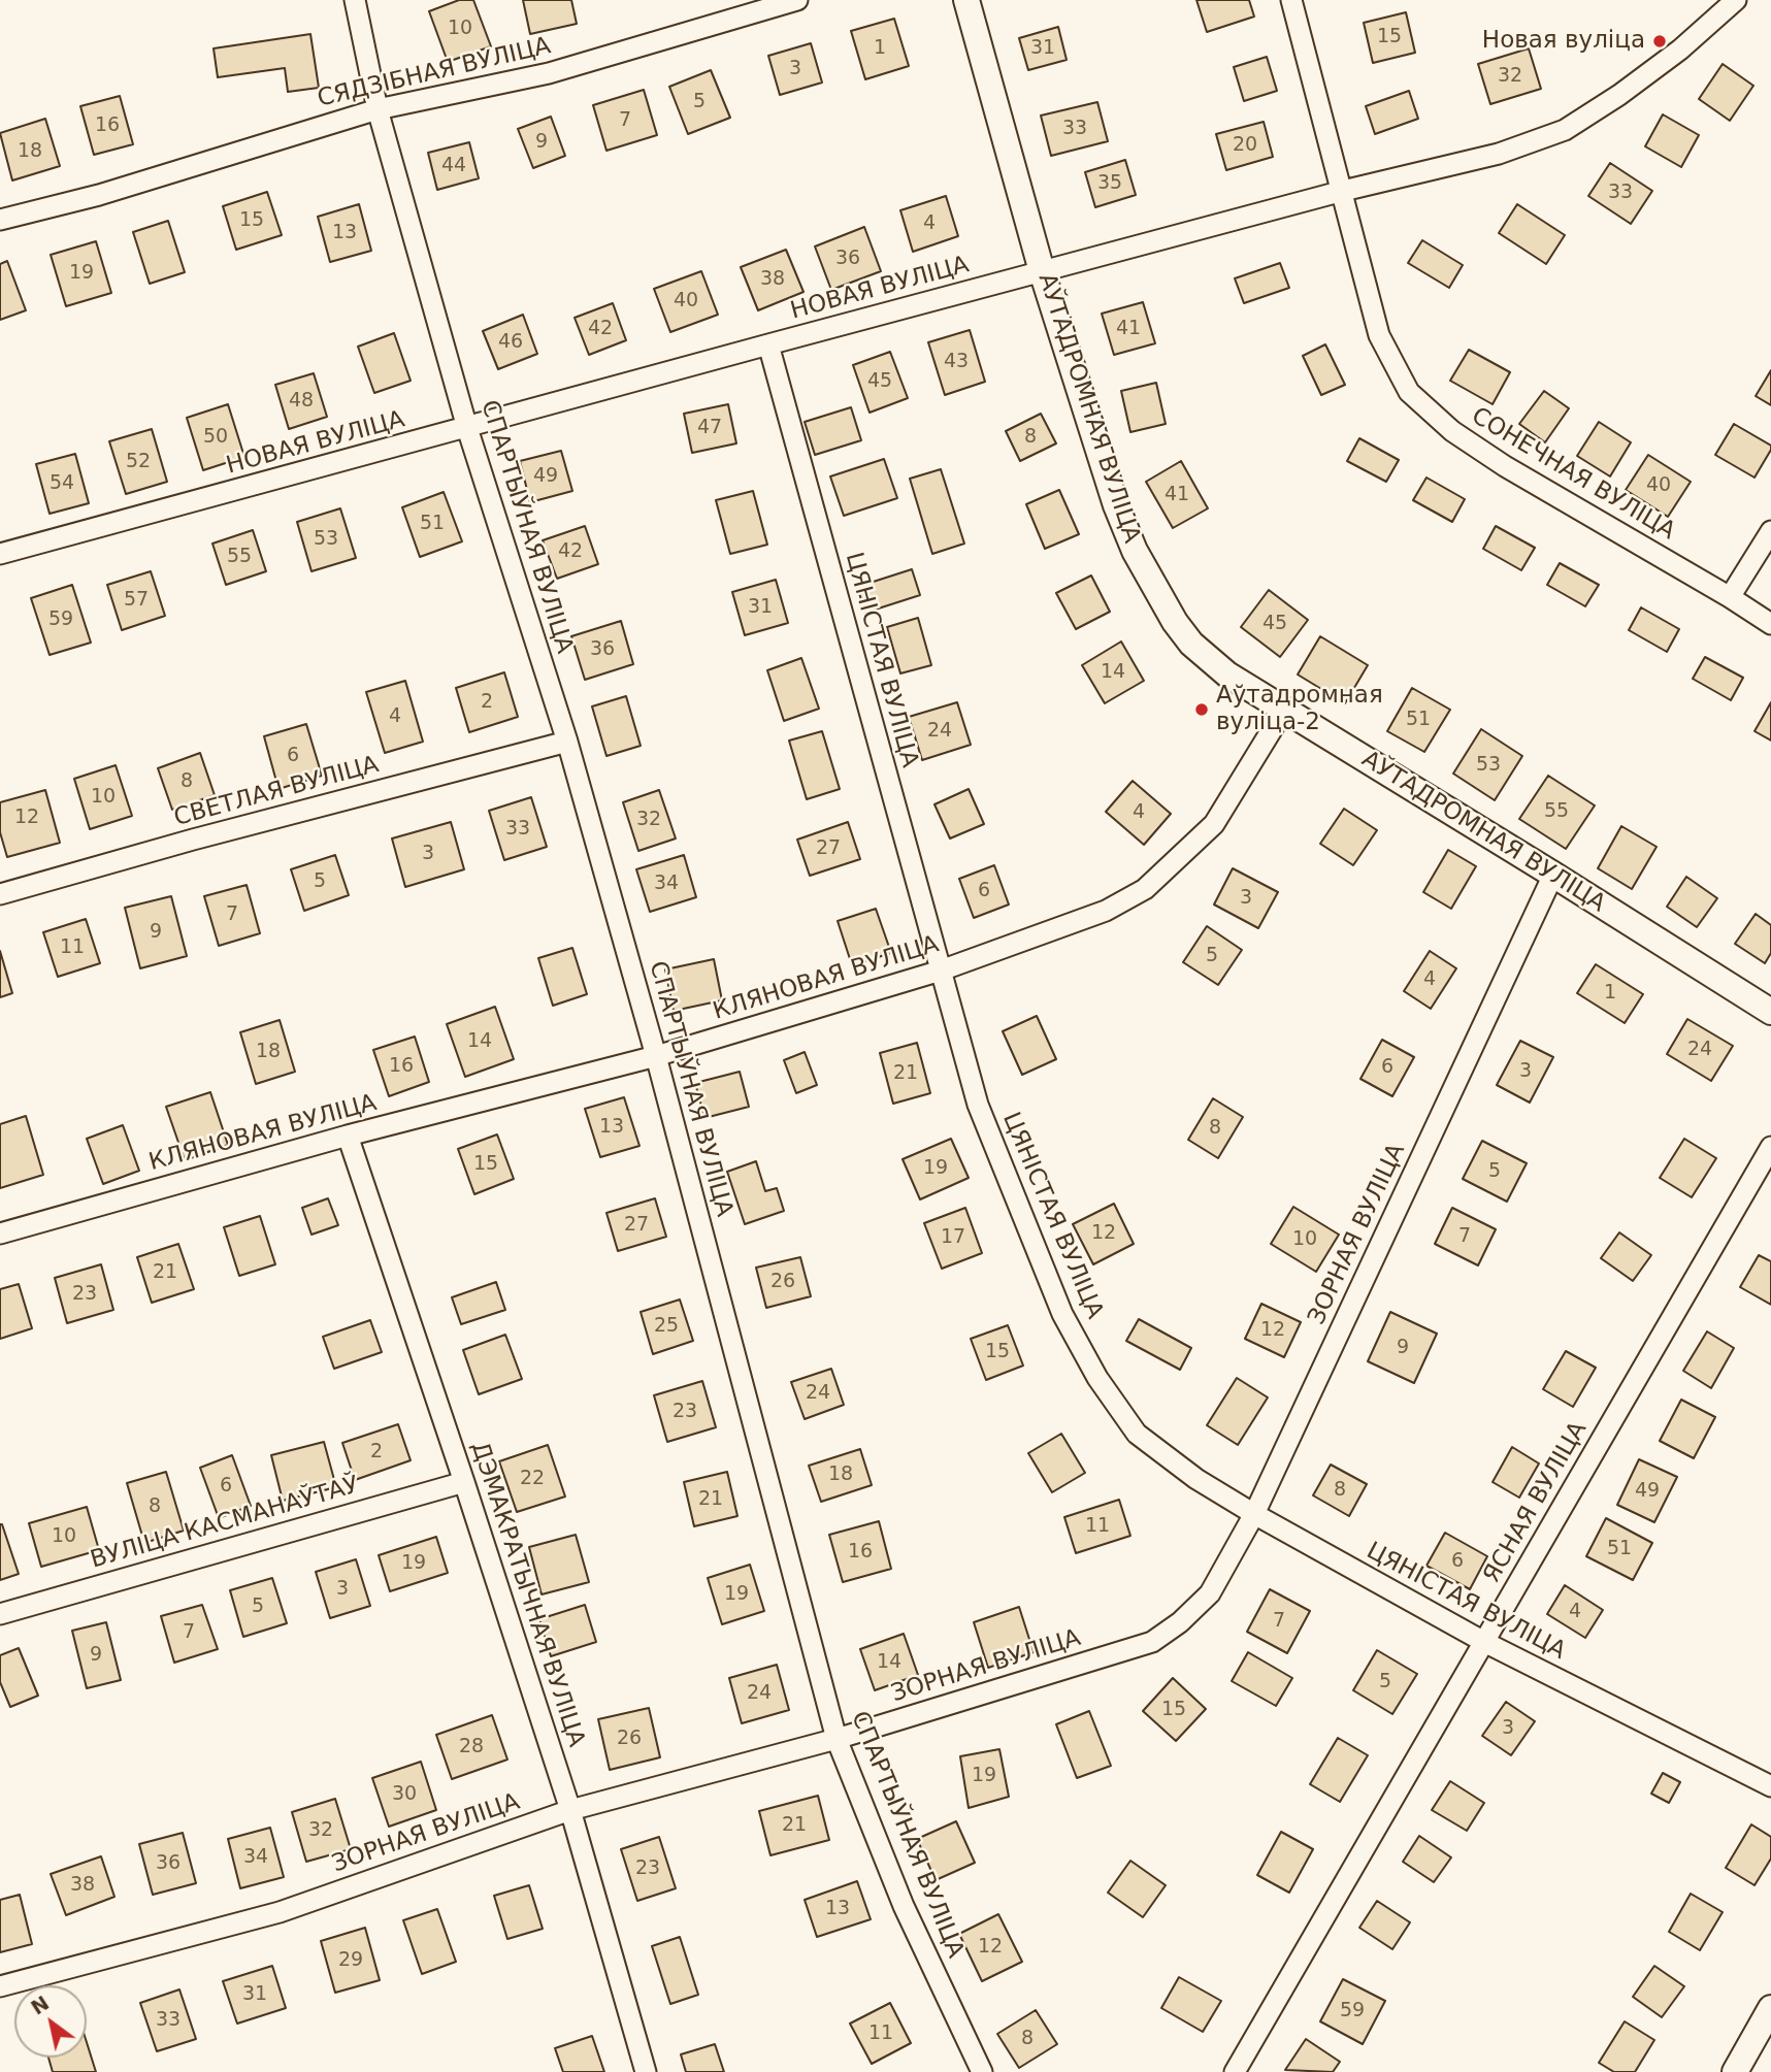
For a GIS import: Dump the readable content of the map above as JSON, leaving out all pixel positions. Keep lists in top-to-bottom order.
{
  "streets": {
    "street": [
      "СЯДЗІБНАЯ ВУЛІЦА",
      "НОВАЯ ВУЛІЦА",
      "АЎТАДРОМНАЯ ВУЛІЦА",
      "СОНЕЧНАЯ ВУЛІЦА",
      "СПАРТЫЎНАЯ ВУЛІЦА",
      "ЦЯНІСТАЯ ВУЛІЦА",
      "СВЕТЛАЯ ВУЛІЦА",
      "КЛЯНОВАЯ ВУЛІЦА",
      "ЗОРНАЯ ВУЛІЦА",
      "ЯСНАЯ ВУЛІЦА",
      "ВУЛІЦА КАСМАНАЎТАЎ",
      "ДЭМАКРАТЫЧНАЯ ВУЛІЦА"
    ]
  },
  "crossings": [
    ["СЯДЗІБНАЯ ВУЛІЦА", "СПАРТЫЎНАЯ ВУЛІЦА"],
    ["НОВАЯ ВУЛІЦА", "АЎТАДРОМНАЯ ВУЛІЦА"],
    ["НОВАЯ ВУЛІЦА", "СОНЕЧНАЯ ВУЛІЦА"],
    ["НОВАЯ ВУЛІЦА", "СПАРТЫЎНАЯ ВУЛІЦА"],
    ["НОВАЯ ВУЛІЦА", "ЦЯНІСТАЯ ВУЛІЦА"],
    ["АЎТАДРОМНАЯ ВУЛІЦА", "КЛЯНОВАЯ ВУЛІЦА"],
    ["АЎТАДРОМНАЯ ВУЛІЦА", "ЗОРНАЯ ВУЛІЦА"],
    ["СПАРТЫЎНАЯ ВУЛІЦА", "СВЕТЛАЯ ВУЛІЦА"],
    ["СПАРТЫЎНАЯ ВУЛІЦА", "КЛЯНОВАЯ ВУЛІЦА"],
    ["СПАРТЫЎНАЯ ВУЛІЦА", "ЗОРНАЯ ВУЛІЦА"],
    ["ЦЯНІСТАЯ ВУЛІЦА", "КЛЯНОВАЯ ВУЛІЦА"],
    ["ЦЯНІСТАЯ ВУЛІЦА", "ЗОРНАЯ ВУЛІЦА"],
    ["ЦЯНІСТАЯ ВУЛІЦА", "ЯСНАЯ ВУЛІЦА"],
    ["КЛЯНОВАЯ ВУЛІЦА", "ДЭМАКРАТЫЧНАЯ ВУЛІЦА"],
    ["ЗОРНАЯ ВУЛІЦА", "ДЭМАКРАТЫЧНАЯ ВУЛІЦА"],
    ["ВУЛІЦА КАСМАНАЎТАЎ", "ДЭМАКРАТЫЧНАЯ ВУЛІЦА"]
  ],
  "places": ["Новая вуліца", "Аўтадромная вуліца-2"],
  "house_numbers": [
    "10",
    "15",
    "1",
    "31",
    "3",
    "32",
    "5",
    "7",
    "16",
    "33",
    "9",
    "20",
    "18",
    "44",
    "35",
    "33",
    "15",
    "4",
    "13",
    "36",
    "19",
    "38",
    "40",
    "42",
    "41",
    "46",
    "43",
    "45",
    "48",
    "47",
    "50",
    "8",
    "52",
    "49",
    "54",
    "40",
    "41",
    "51",
    "53",
    "42",
    "55",
    "57",
    "31",
    "59",
    "45",
    "36",
    "14",
    "2",
    "4",
    "51",
    "24",
    "6",
    "53",
    "8",
    "10",
    "55",
    "4",
    "12",
    "32",
    "33",
    "27",
    "3",
    "5",
    "34",
    "6",
    "3",
    "7",
    "9",
    "11",
    "5",
    "4",
    "1",
    "14",
    "24",
    "18",
    "16",
    "6",
    "3",
    "21",
    "13",
    "8",
    "15",
    "19",
    "5",
    "27",
    "12",
    "7",
    "17",
    "10",
    "21",
    "26",
    "23",
    "25",
    "12",
    "9",
    "15",
    "24",
    "23",
    "2",
    "18",
    "22",
    "6",
    "8",
    "49",
    "21",
    "8",
    "11",
    "10",
    "51",
    "16",
    "6",
    "19",
    "3",
    "19",
    "5",
    "4",
    "7",
    "7",
    "9",
    "14",
    "5",
    "24",
    "15",
    "3",
    "26",
    "28",
    "19",
    "30",
    "21",
    "32",
    "34",
    "36",
    "23",
    "38",
    "13",
    "12",
    "29",
    "31",
    "59",
    "33",
    "11",
    "8"
  ],
  "north": "top left"
}
